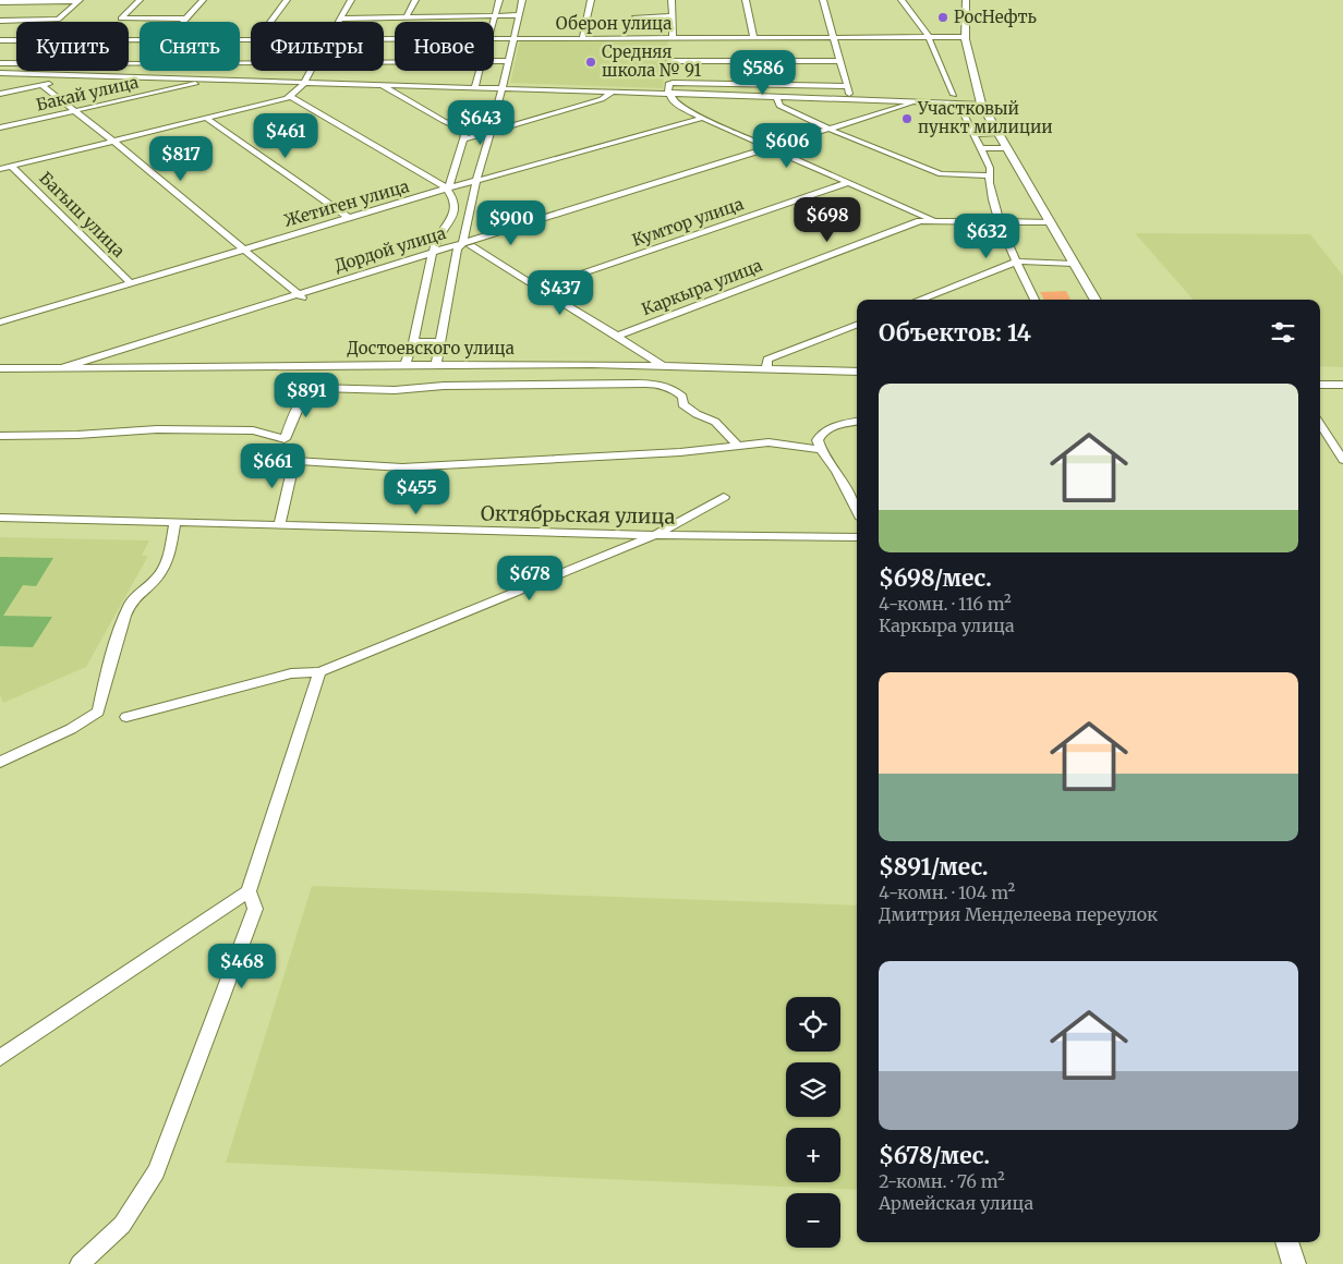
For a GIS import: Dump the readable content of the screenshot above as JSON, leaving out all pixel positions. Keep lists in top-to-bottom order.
{
  "streets": {
    "street": [
      "Оберон улица",
      "Бакай улица",
      "Жетиген улица",
      "Багыш улица",
      "Кумтор улица",
      "Дордой улица",
      "Каркыра улица",
      "Достоевского улица",
      "Октябрьская улица"
    ]
  },
  "crossings": [
    ["Жетиген улица", "Багыш улица"],
    ["Дордой улица", "Достоевского улица"]
  ],
  "places": ["РосНефть", "Средняя школа № 91", "Участковый пункт милиции"],
  "page": {
    "chip": [
      "Купить",
      "Снять",
      "Фильтры",
      "Новое"
    ],
    "price": [
      "$586",
      "$643",
      "$461",
      "$606",
      "$817",
      "$698",
      "$900",
      "$632",
      "$437",
      "$891",
      "$661",
      "$455",
      "$678",
      "$468"
    ],
    "heading": "Объектов: 14",
    "list": [
      {
        "name": "$698/мес.",
        "note": "4-комн. · 116 m² · Каркыра улица"
      },
      {
        "name": "$891/мес.",
        "note": "4-комн. · 104 m² · Дмитрия Менделеева переулок"
      },
      {
        "name": "$678/мес.",
        "note": "2-комн. · 76 m² · Армейская улица"
      }
    ],
    "map_buttons": ["+", "−"]
  }
}
